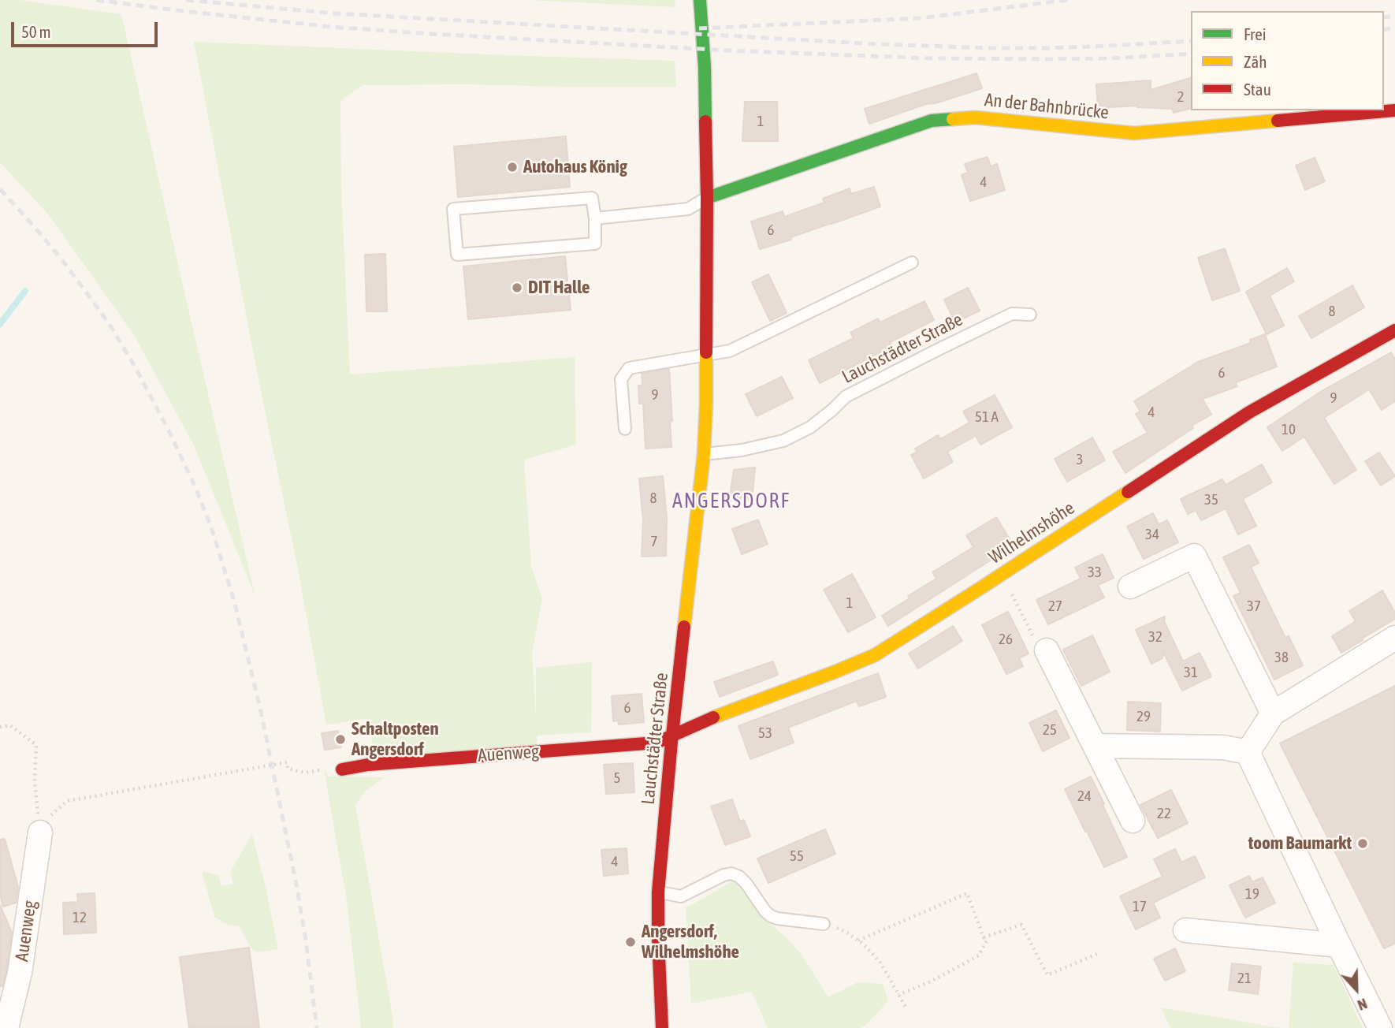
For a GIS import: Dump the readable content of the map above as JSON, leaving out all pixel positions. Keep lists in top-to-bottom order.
{
  "streets": {
    "street": [
      "An der Bahnbrücke",
      "Lauchstädter Straße",
      "Wilhelmshöhe",
      "Auenweg"
    ]
  },
  "crossings": [
    ["An der Bahnbrücke", "Lauchstädter Straße"],
    ["Lauchstädter Straße", "Wilhelmshöhe"],
    ["Lauchstädter Straße", "Auenweg"],
    ["Wilhelmshöhe", "Auenweg"]
  ],
  "districts": ["ANGERSDORF"],
  "places": [
    "Autohaus König",
    "DIT Halle",
    "Schaltposten Angersdorf",
    "toom Baumarkt",
    "Angersdorf, Wilhelmshöhe"
  ],
  "house_numbers": [
    "2",
    "1",
    "4",
    "6",
    "8",
    "6",
    "9",
    "9",
    "4",
    "51 A",
    "10",
    "3",
    "8",
    "35",
    "34",
    "7",
    "33",
    "1",
    "27",
    "37",
    "32",
    "26",
    "38",
    "31",
    "6",
    "29",
    "25",
    "53",
    "5",
    "24",
    "22",
    "55",
    "4",
    "19",
    "17",
    "12",
    "21"
  ],
  "legend": ["Frei", "Zäh", "Stau"],
  "scale_bar": "50 m",
  "north": "bottom"
}
